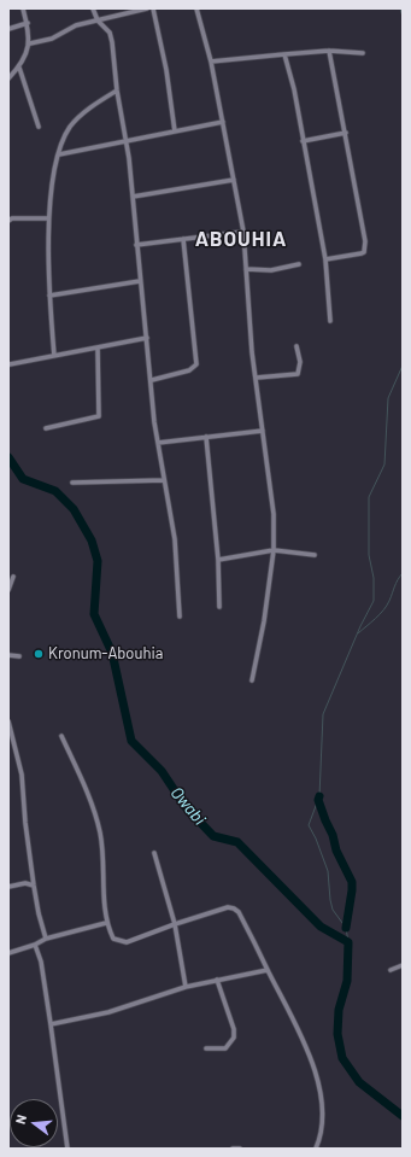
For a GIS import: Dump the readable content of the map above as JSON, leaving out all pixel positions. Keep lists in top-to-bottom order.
{
  "districts": ["ABOUHIA"],
  "water": ["Owabi"],
  "places": ["Kronum-Abouhia"],
  "north": "left"
}
